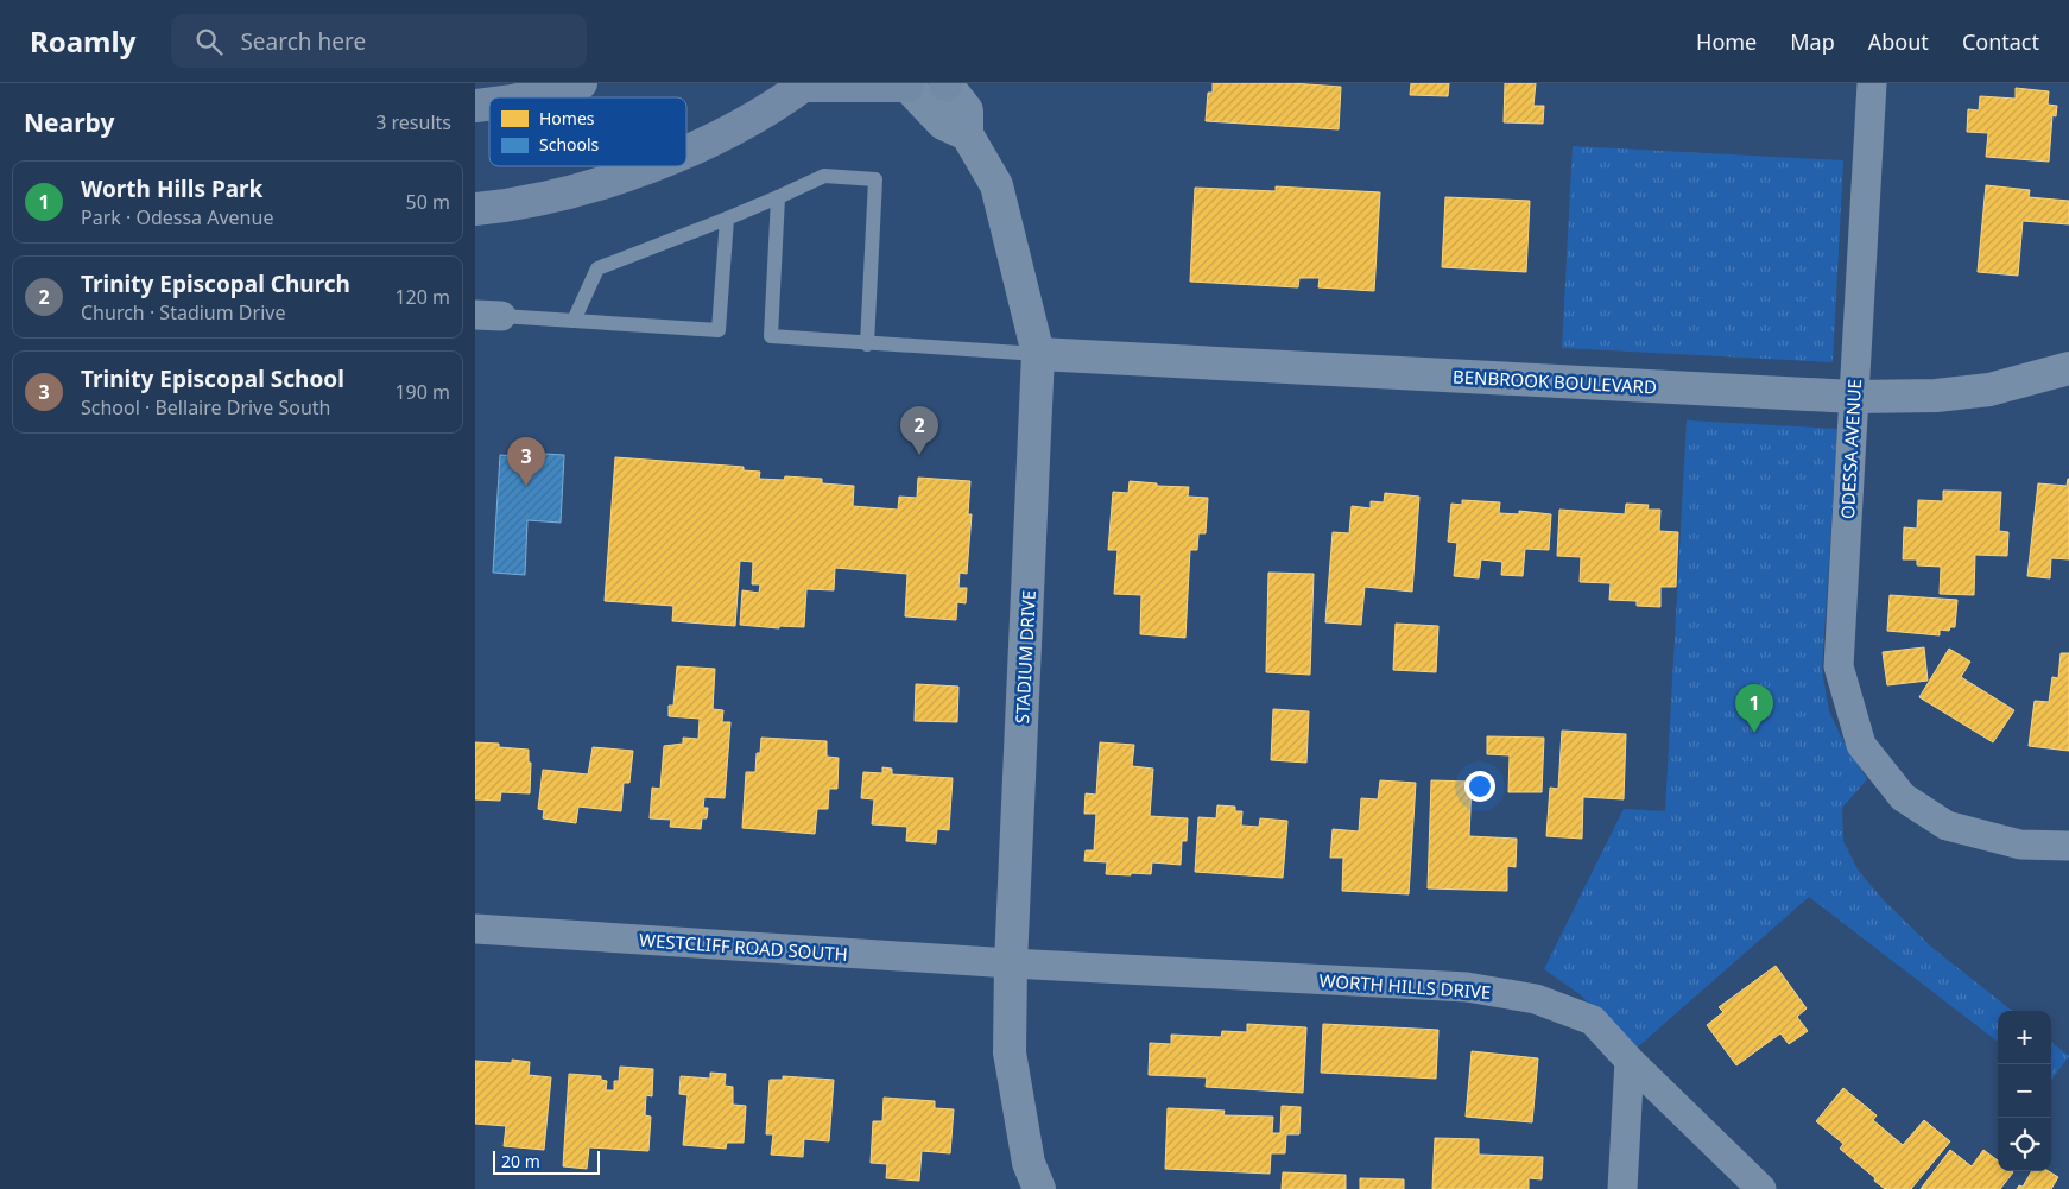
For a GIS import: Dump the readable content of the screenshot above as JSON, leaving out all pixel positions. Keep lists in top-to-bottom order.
{
  "streets": {
    "street": [
      "BENBROOK BOULEVARD",
      "ODESSA AVENUE",
      "STADIUM DRIVE",
      "WESTCLIFF ROAD SOUTH",
      "WORTH HILLS DRIVE"
    ]
  },
  "crossings": [
    ["BENBROOK BOULEVARD", "ODESSA AVENUE"],
    ["BENBROOK BOULEVARD", "STADIUM DRIVE"],
    ["STADIUM DRIVE", "WESTCLIFF ROAD SOUTH"],
    ["STADIUM DRIVE", "WORTH HILLS DRIVE"],
    ["WESTCLIFF ROAD SOUTH", "WORTH HILLS DRIVE"]
  ],
  "legend": ["Homes", "Schools"],
  "scale_bar": "20 m",
  "page": {
    "header": "Roamly",
    "search": "Search here",
    "nav": [
      "Home",
      "Map",
      "About",
      "Contact"
    ],
    "heading": ["Nearby", "3 results"],
    "list": [
      {
        "mark": "1",
        "name": "Worth Hills Park",
        "note": "Park · Odessa Avenue",
        "value": "50 m"
      },
      {
        "mark": "2",
        "name": "Trinity Episcopal Church",
        "note": "Church · Stadium Drive",
        "value": "120 m"
      },
      {
        "mark": "3",
        "name": "Trinity Episcopal School",
        "note": "School · Bellaire Drive South",
        "value": "190 m"
      }
    ],
    "pins": ["2", "3", "1"],
    "map_buttons": ["+", "−"],
    "scale": "20 m"
  }
}
